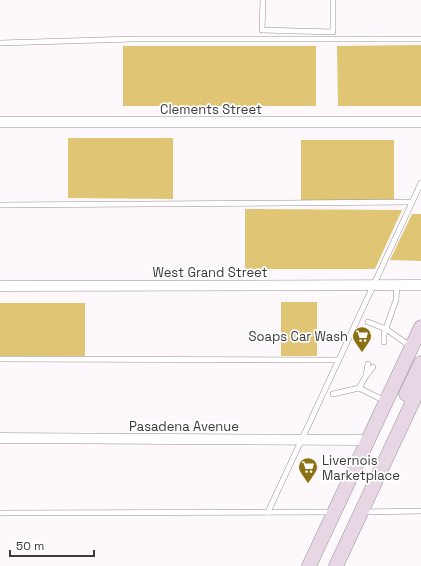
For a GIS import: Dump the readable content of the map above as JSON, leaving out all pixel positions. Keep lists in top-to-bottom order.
{
  "streets": {
    "street": ["Clements Street", "West Grand Street", "Pasadena Avenue"]
  },
  "places": {
    "supermarket": ["Soaps Car Wash", "Livernois Marketplace"]
  },
  "scale_bar": "50 m"
}
